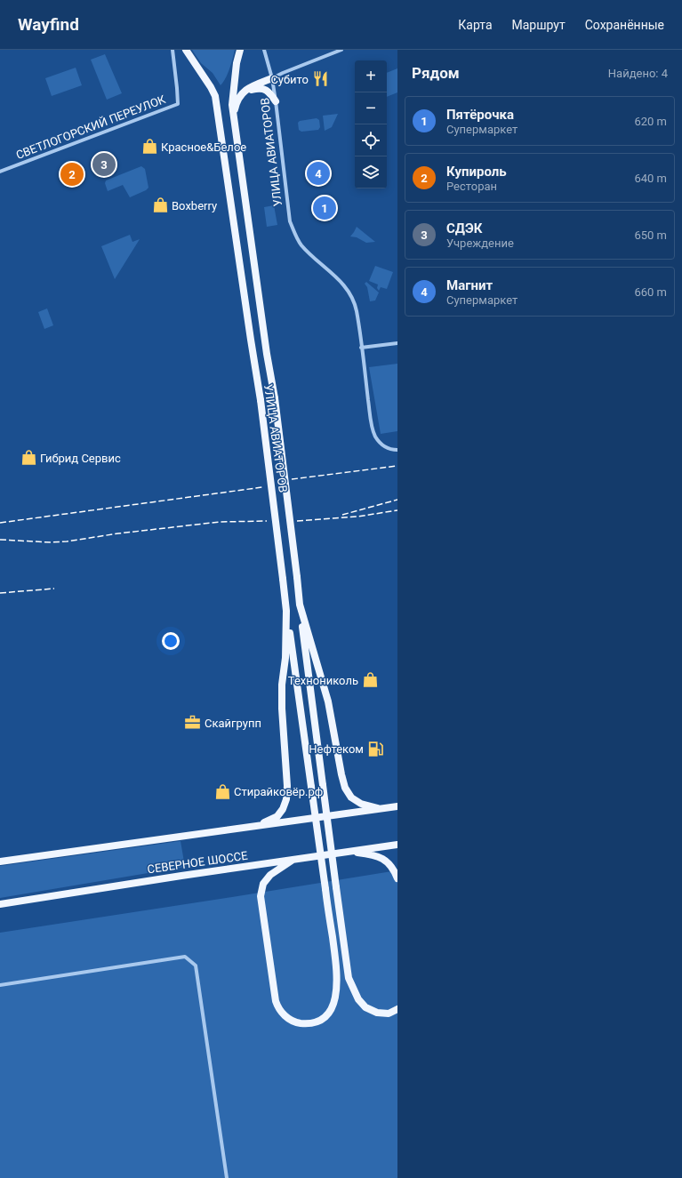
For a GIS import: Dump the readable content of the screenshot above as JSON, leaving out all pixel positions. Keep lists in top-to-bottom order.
{
  "streets": {
    "main road": ["УЛИЦА АВИАТОРОВ", "СЕВЕРНОЕ ШОССЕ"],
    "street": ["СВЕТЛОГОРСКИЙ ПЕРЕУЛОК"]
  },
  "places": {
    "restaurant": ["Субито"],
    "shop": [
      "Красное&Белое",
      "Boxberry",
      "Гибрид Сервис",
      "Технониколь",
      "Стирайковёр.рф"
    ],
    "office": ["Скайгрупп"],
    "fuel station": ["Нефтеком"]
  },
  "page": {
    "header": "Wayfind",
    "nav": ["Карта", "Маршрут", "Сохранённые"],
    "heading": ["Рядом", "Найдено: 4"],
    "map_buttons": ["+", "−"],
    "list": [
      {
        "mark": "1",
        "name": "Пятёрочка",
        "note": "Супермаркет",
        "value": "620 m"
      },
      {
        "mark": "2",
        "name": "Купироль",
        "note": "Ресторан",
        "value": "640 m"
      },
      {
        "mark": "3",
        "name": "СДЭК",
        "note": "Учреждение",
        "value": "650 m"
      },
      {
        "mark": "4",
        "name": "Магнит",
        "note": "Супермаркет",
        "value": "660 m"
      }
    ],
    "pins": [
      "3",
      "4",
      "2",
      "1"
    ]
  }
}
